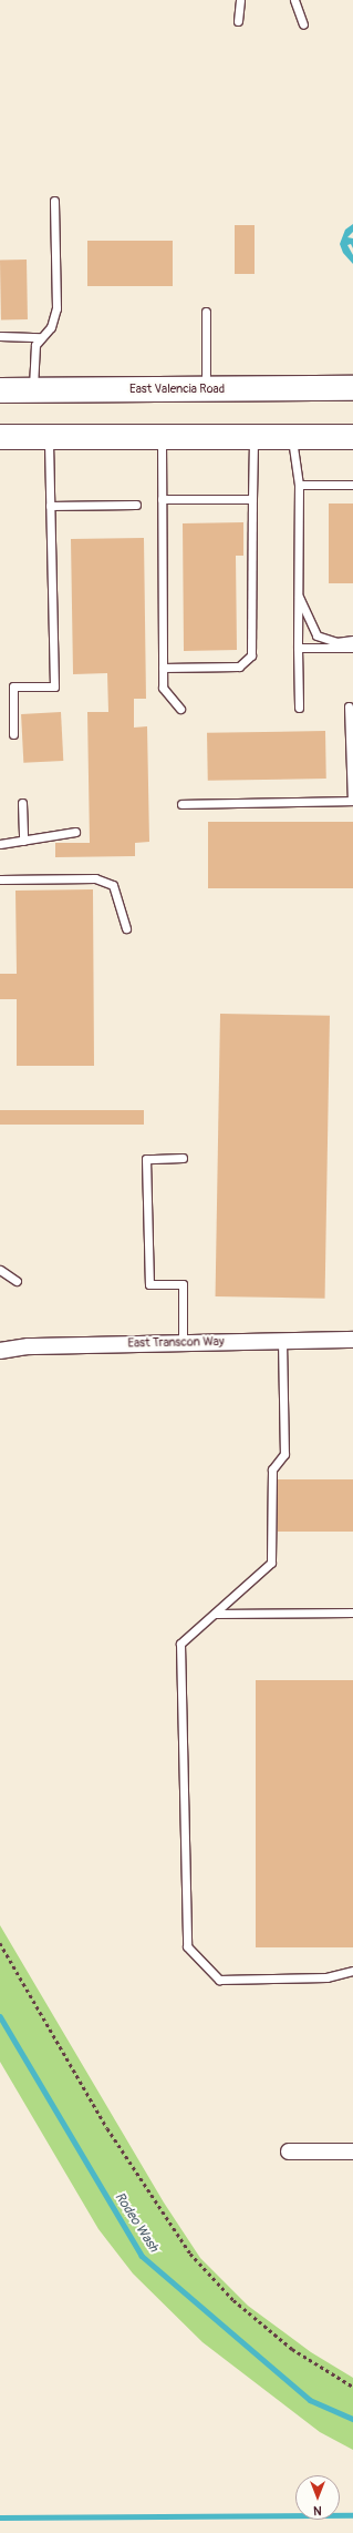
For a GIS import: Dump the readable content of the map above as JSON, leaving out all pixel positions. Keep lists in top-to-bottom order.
{
  "streets": {
    "main road": ["East Valencia Road"],
    "street": ["East Transcon Way"]
  },
  "water": ["Rodeo Wash"],
  "north": "bottom"
}
